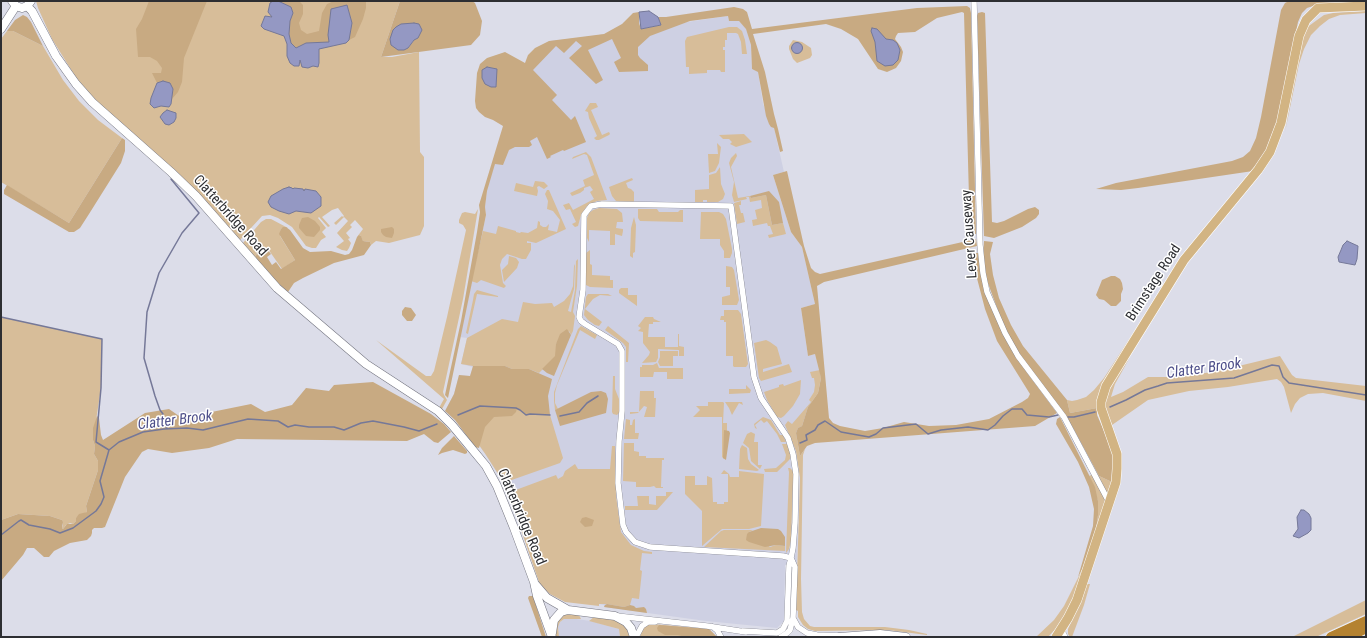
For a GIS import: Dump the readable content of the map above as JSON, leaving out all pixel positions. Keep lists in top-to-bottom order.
{
  "streets": {
    "main road": ["Clatterbridge Road", "Brimstage Road"],
    "street": ["Lever Causeway"]
  },
  "crossings": [
    ["Lever Causeway", "Brimstage Road"]
  ],
  "water": ["Clatter Brook"]
}
